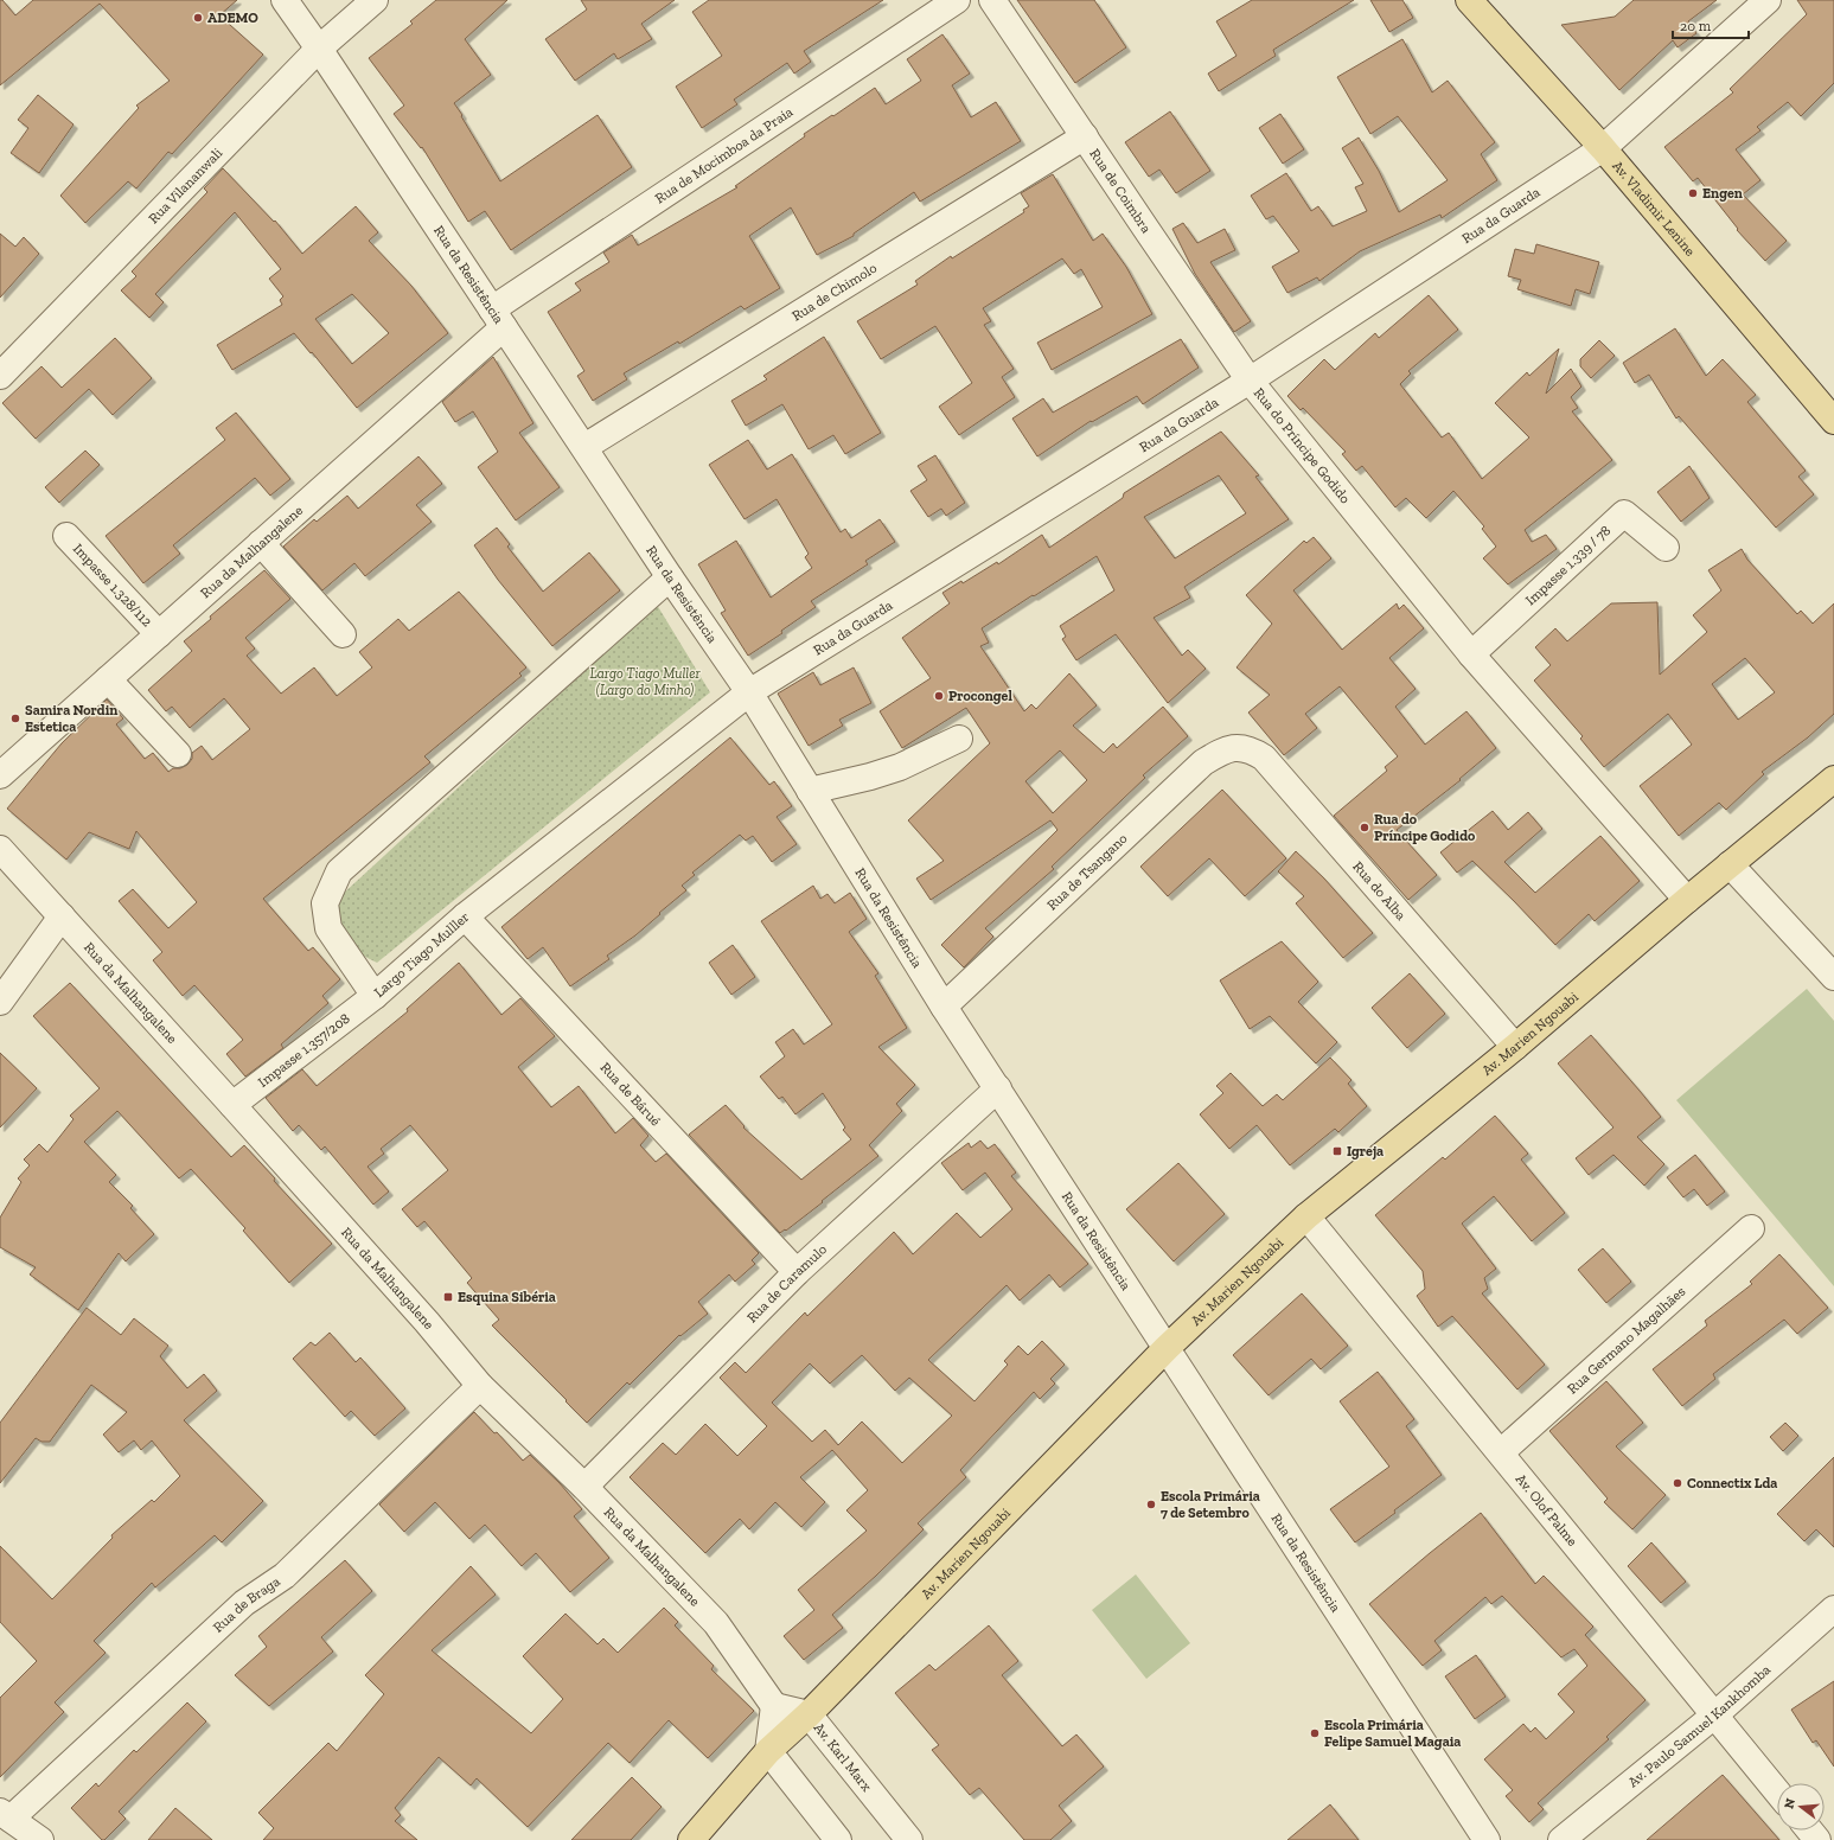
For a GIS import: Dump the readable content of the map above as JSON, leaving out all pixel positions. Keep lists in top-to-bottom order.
{
  "streets": {
    "main road": ["Av. Vladimir Lenine", "Av. Marien Ngouabi"],
    "street": [
      "Rua de Mocimboa da Praia",
      "Rua Vilananwali",
      "Rua de Coimbra",
      "Rua da Guarda",
      "Rua da Resistência",
      "Rua de Chimolo",
      "Rua do Príncipe Godido",
      "Rua da Malhangalene",
      "Impasse 1.339 / 78",
      "Impasse 1.328/112",
      "Rua de Tsangano",
      "Rua do Alba",
      "Largo Tiago Mulller",
      "Impasse 1.357/208",
      "Rua de Bárué",
      "Rua de Caramulo",
      "Rua Germano Magalhães",
      "Av. Olof Palme",
      "Rua de Braga",
      "Av. Paulo Samuel Kankhomba",
      "Av. Karl Marx"
    ]
  },
  "crossings": [
    ["Rua de Mocimboa da Praia", "Rua da Resistência"],
    ["Rua de Mocimboa da Praia", "Rua da Malhangalene"],
    ["Rua Vilananwali", "Rua da Resistência"],
    ["Rua de Coimbra", "Rua da Guarda"],
    ["Rua de Coimbra", "Rua de Chimolo"],
    ["Rua de Coimbra", "Rua do Príncipe Godido"],
    ["Av. Vladimir Lenine", "Rua da Guarda"],
    ["Rua da Guarda", "Rua da Resistência"],
    ["Rua da Guarda", "Rua do Príncipe Godido"],
    ["Rua da Guarda", "Largo Tiago Mulller"],
    ["Rua da Resistência", "Rua de Chimolo"],
    ["Rua da Resistência", "Rua da Malhangalene"],
    ["Rua da Resistência", "Rua de Tsangano"],
    ["Rua da Resistência", "Largo Tiago Mulller"],
    ["Rua da Resistência", "Av. Marien Ngouabi"],
    ["Rua da Resistência", "Rua de Caramulo"],
    ["Rua do Príncipe Godido", "Impasse 1.339 / 78"],
    ["Rua do Príncipe Godido", "Av. Marien Ngouabi"],
    ["Rua da Malhangalene", "Impasse 1.328/112"],
    ["Rua da Malhangalene", "Impasse 1.357/208"],
    ["Rua da Malhangalene", "Rua de Caramulo"],
    ["Rua da Malhangalene", "Rua de Braga"],
    ["Rua da Malhangalene", "Av. Karl Marx"],
    ["Rua de Tsangano", "Rua do Alba"],
    ["Rua do Alba", "Av. Marien Ngouabi"],
    ["Largo Tiago Mulller", "Impasse 1.357/208"],
    ["Largo Tiago Mulller", "Rua de Bárué"],
    ["Av. Marien Ngouabi", "Av. Olof Palme"],
    ["Av. Marien Ngouabi", "Av. Karl Marx"],
    ["Rua de Bárué", "Rua de Caramulo"],
    ["Rua Germano Magalhães", "Av. Olof Palme"],
    ["Av. Olof Palme", "Av. Paulo Samuel Kankhomba"]
  ],
  "parks": ["Largo Tiago Muller (Largo do Minho)"],
  "places": {
    "other": [
      "ADEMO",
      "Engen",
      "Procongel",
      "Samira Nordin Estetica",
      "Rua do Príncipe Godido",
      "Connectix Lda",
      "Escola Primária 7 de Setembro",
      "Escola Primária Felipe Samuel Magaia"
    ],
    "transit": ["Igreja", "Esquina Sibéria"]
  },
  "scale_bar": "20 m",
  "north": "left"
}
